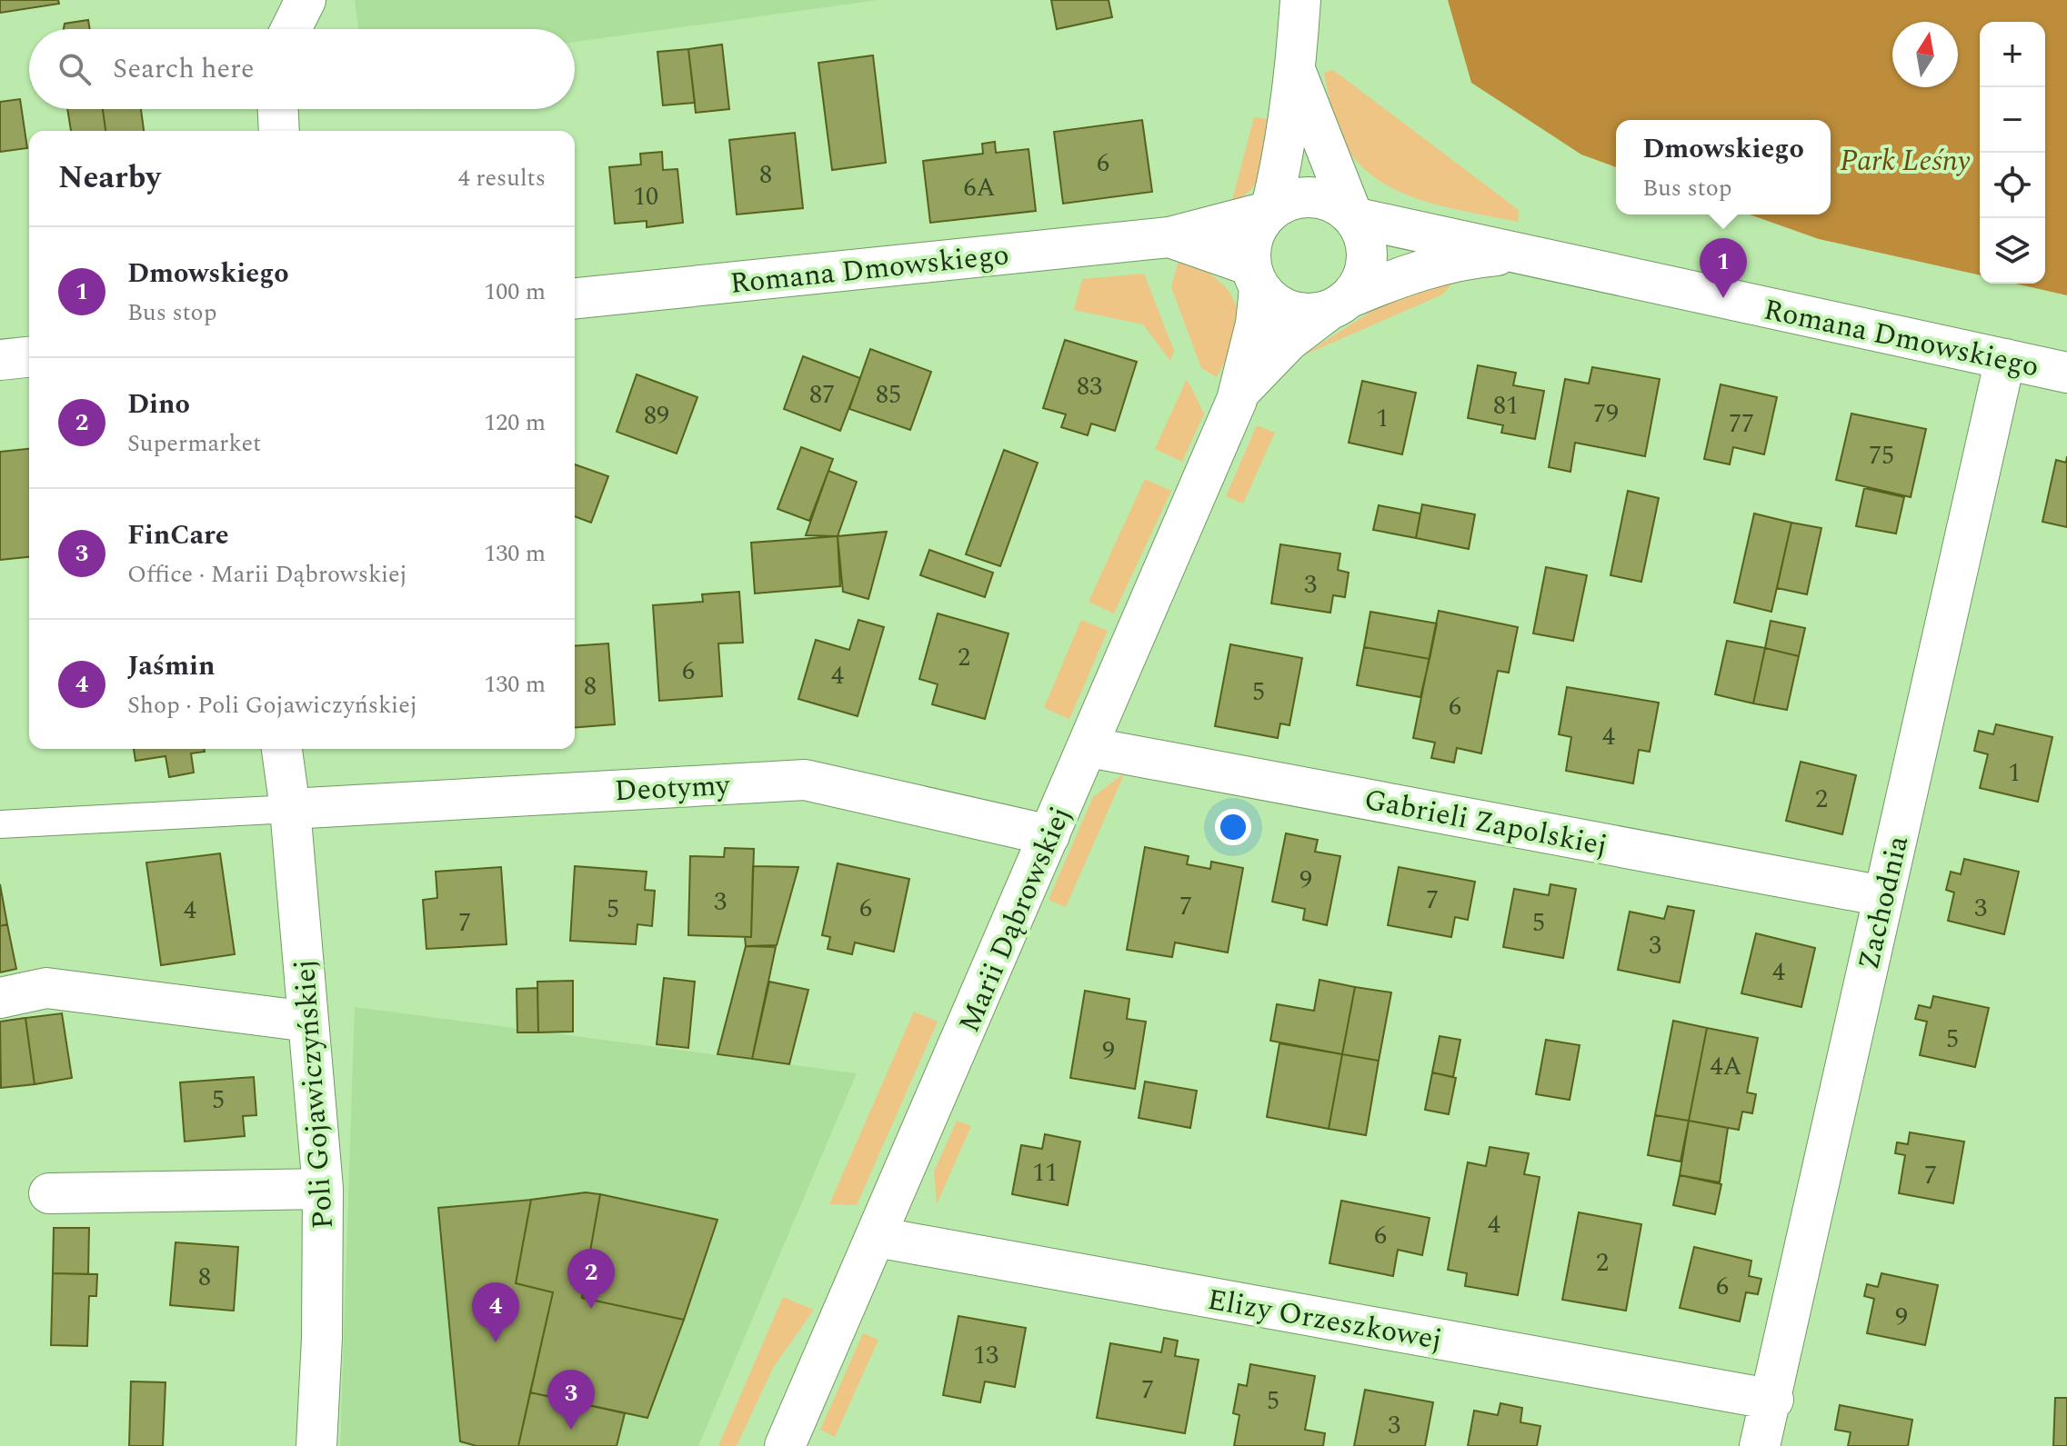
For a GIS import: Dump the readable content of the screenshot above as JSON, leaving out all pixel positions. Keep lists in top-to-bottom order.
{
  "streets": {
    "street": [
      "Romana Dmowskiego",
      "Deotymy",
      "Gabrieli Zapolskiej",
      "Zachodnia",
      "Marii Dąbrowskiej",
      "Poli Gojawiczyńskiej",
      "Elizy Orzeszkowej"
    ]
  },
  "crossings": [
    ["Romana Dmowskiego", "Zachodnia"],
    ["Romana Dmowskiego", "Marii Dąbrowskiej"],
    ["Deotymy", "Marii Dąbrowskiej"],
    ["Deotymy", "Poli Gojawiczyńskiej"],
    ["Gabrieli Zapolskiej", "Zachodnia"],
    ["Gabrieli Zapolskiej", "Marii Dąbrowskiej"],
    ["Zachodnia", "Elizy Orzeszkowej"],
    ["Marii Dąbrowskiej", "Elizy Orzeszkowej"]
  ],
  "parks": ["Park Leśny"],
  "house_numbers": [
    "6",
    "8",
    "6A",
    "10",
    "83",
    "87",
    "85",
    "81",
    "79",
    "89",
    "1",
    "77",
    "75",
    "3",
    "2",
    "6",
    "4",
    "8",
    "5",
    "6",
    "4",
    "1",
    "2",
    "9",
    "7",
    "3",
    "7",
    "6",
    "3",
    "5",
    "4",
    "7",
    "5",
    "3",
    "4",
    "5",
    "9",
    "4A",
    "5",
    "11",
    "7",
    "4",
    "6",
    "2",
    "8",
    "6",
    "9",
    "13",
    "7",
    "5",
    "3"
  ],
  "north": "top",
  "page": {
    "map_buttons": ["+", "−"],
    "search": "Search here",
    "popup": ["Dmowskiego", "Bus stop"],
    "heading": ["Nearby", "4 results"],
    "list": [
      {
        "mark": "1",
        "name": "Dmowskiego",
        "note": "Bus stop",
        "value": "100 m"
      },
      {
        "mark": "2",
        "name": "Dino",
        "note": "Supermarket",
        "value": "120 m"
      },
      {
        "mark": "3",
        "name": "FinCare",
        "note": "Office · Marii Dąbrowskiej",
        "value": "130 m"
      },
      {
        "mark": "4",
        "name": "Jaśmin",
        "note": "Shop · Poli Gojawiczyńskiej",
        "value": "130 m"
      }
    ],
    "pins": [
      "1",
      "2",
      "4",
      "3"
    ]
  }
}
